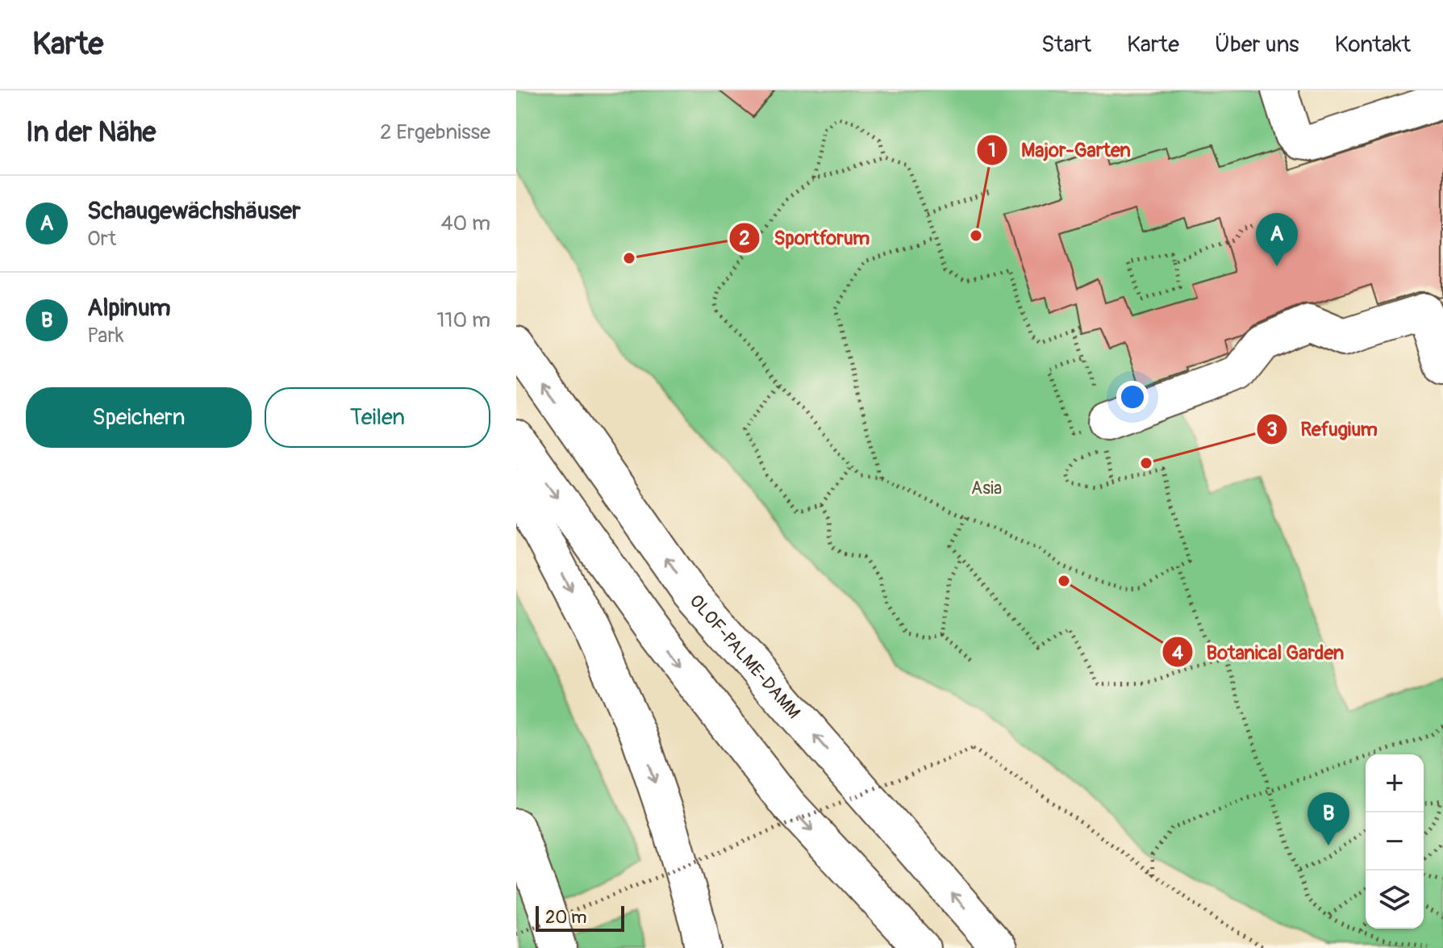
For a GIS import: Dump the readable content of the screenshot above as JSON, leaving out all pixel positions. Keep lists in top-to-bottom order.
{
  "streets": {
    "main road": ["OLOF-PALME-DAMM"]
  },
  "parks": ["Asia"],
  "places": [
    "Major-Garten",
    "Sportforum",
    "Refugium",
    "Botanical Garden"
  ],
  "scale_bar": "20 m",
  "page": {
    "header": "Karte",
    "nav": [
      "Start",
      "Karte",
      "Über uns",
      "Kontakt"
    ],
    "heading": ["In der Nähe", "2 Ergebnisse"],
    "list": [
      {
        "mark": "A",
        "name": "Schaugewächshäuser",
        "note": "Ort",
        "value": "40 m"
      },
      {
        "mark": "B",
        "name": "Alpinum",
        "note": "Park",
        "value": "110 m"
      }
    ],
    "pins": ["A", "B"],
    "buttons": ["Speichern", "Teilen"],
    "map_buttons": ["+", "−"],
    "scale": "20 m"
  }
}
